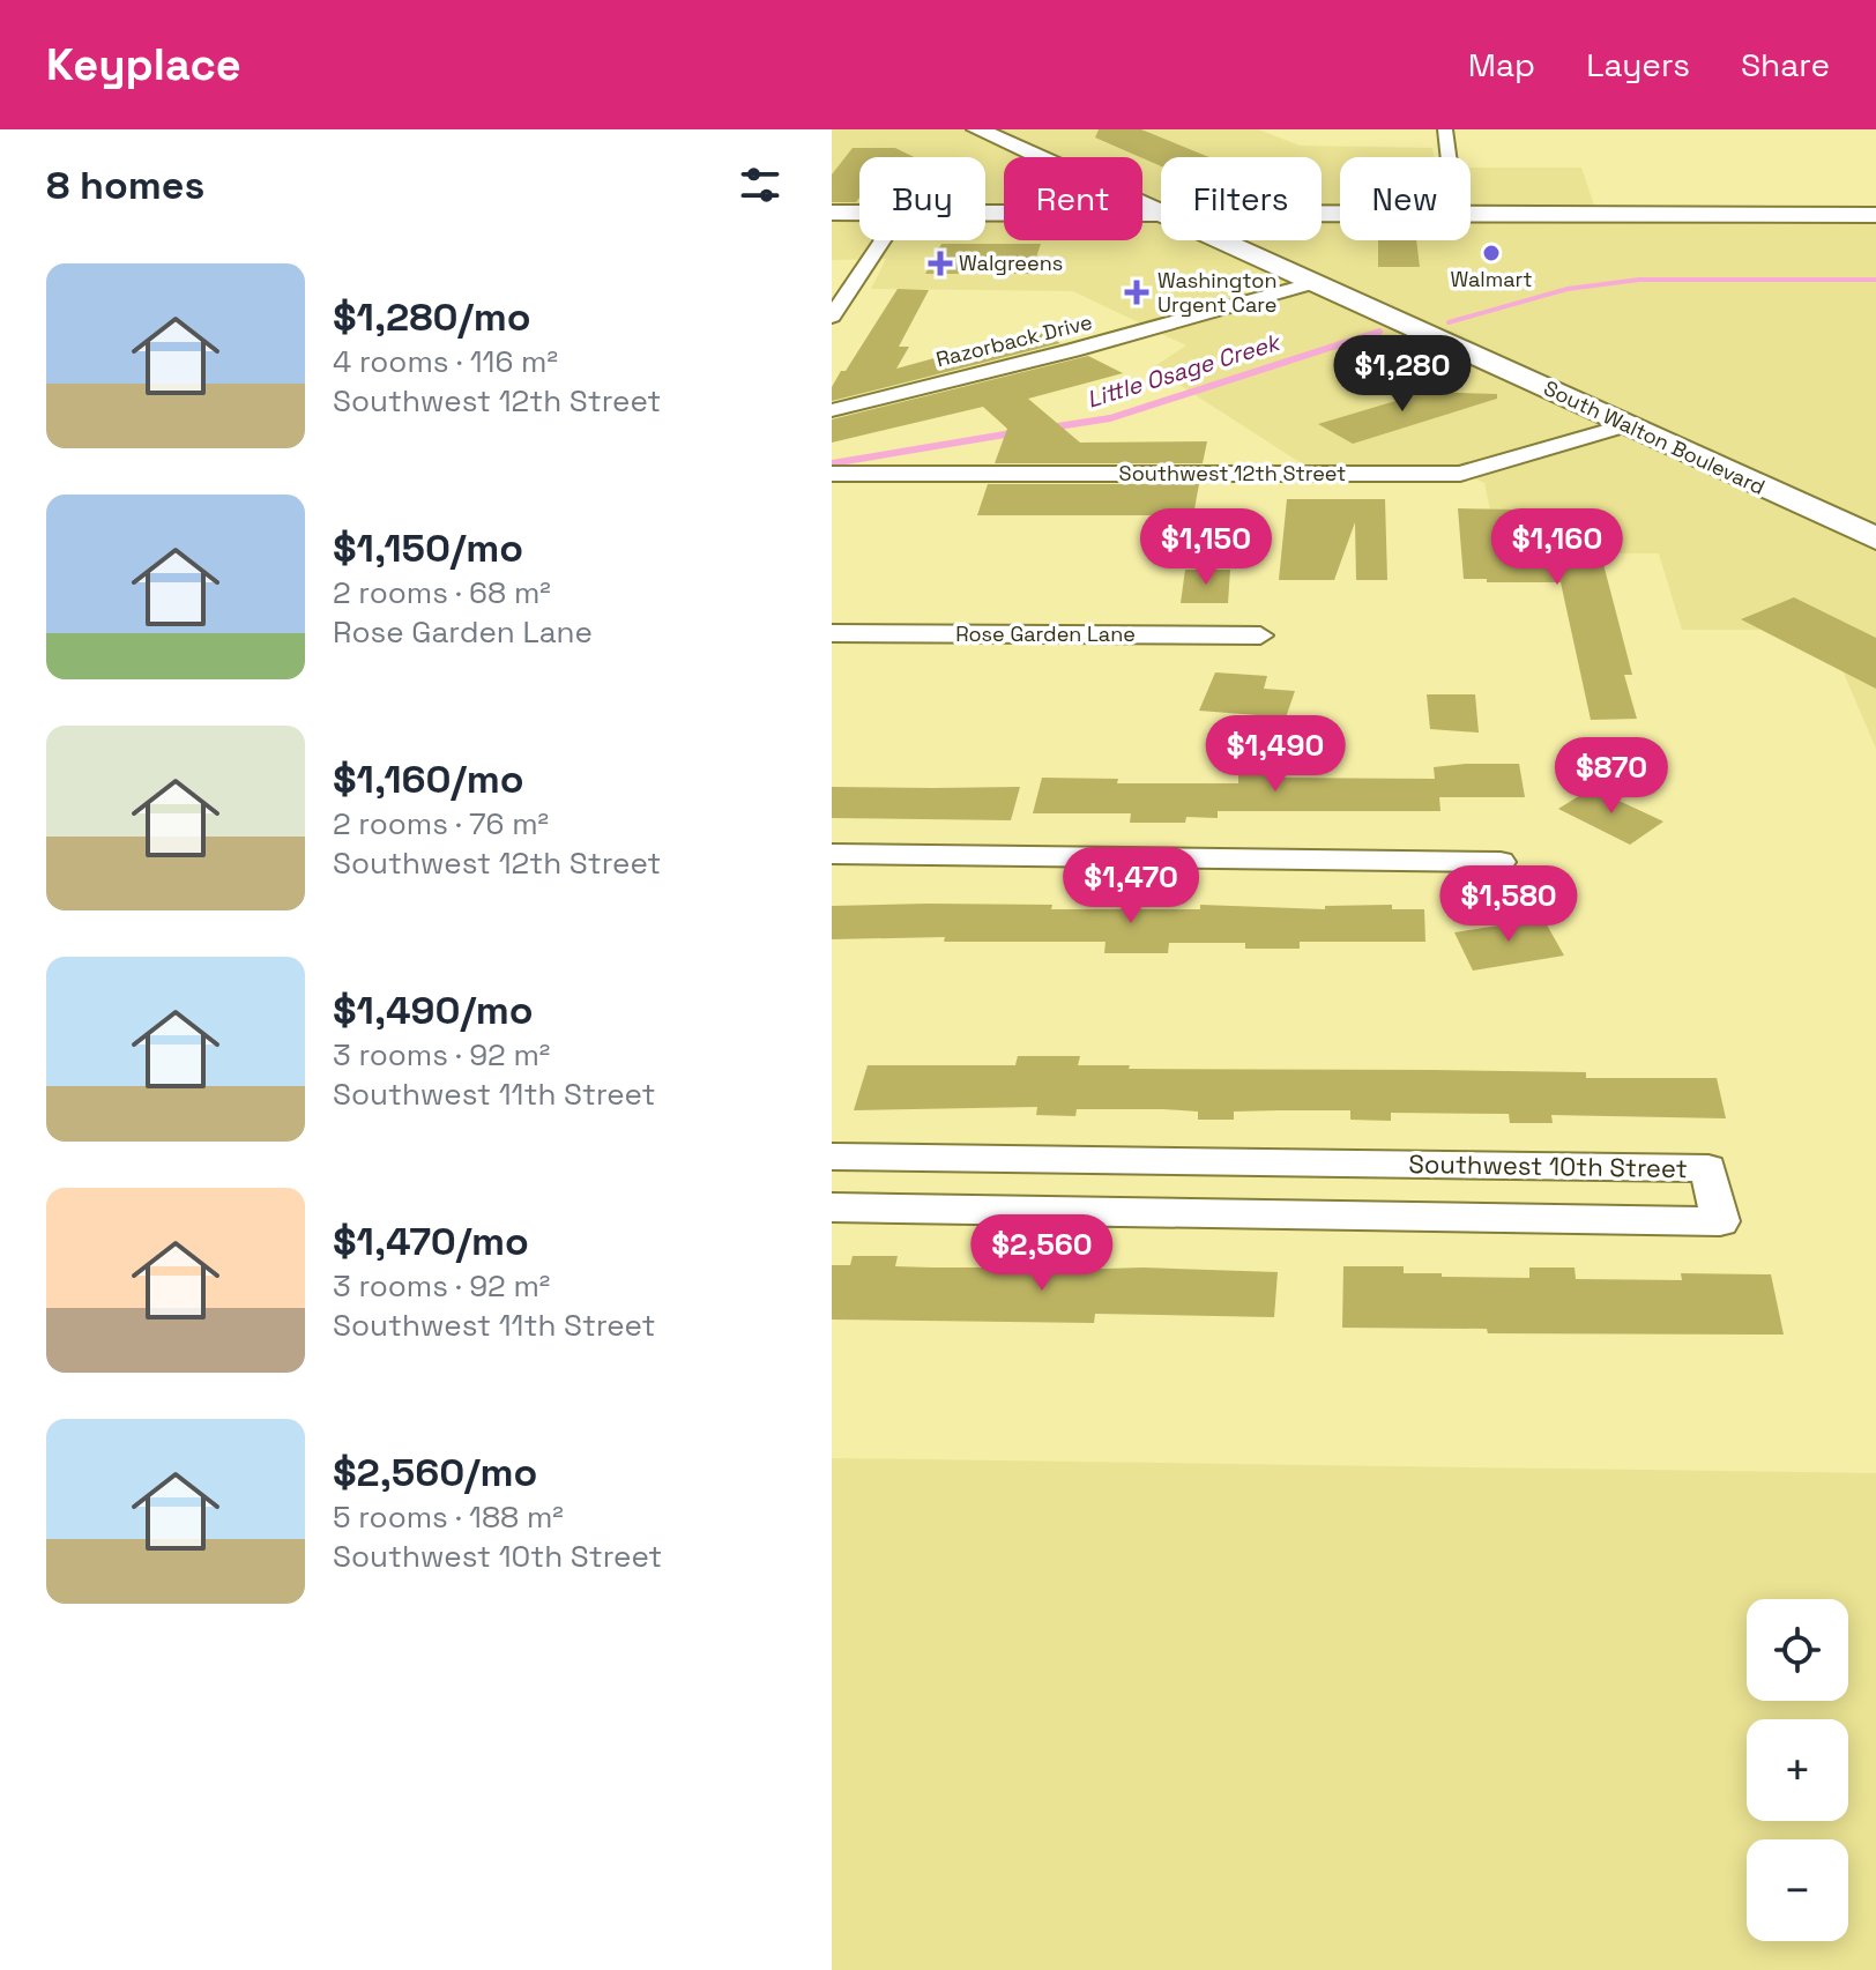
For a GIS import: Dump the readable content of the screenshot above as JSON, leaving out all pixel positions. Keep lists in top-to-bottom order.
{
  "streets": {
    "main road": ["South Walton Boulevard"],
    "street": [
      "Razorback Drive",
      "Southwest 12th Street",
      "Rose Garden Lane",
      "Southwest 10th Street"
    ]
  },
  "crossings": [
    ["Razorback Drive", "South Walton Boulevard"],
    ["South Walton Boulevard", "Southwest 12th Street"]
  ],
  "water": ["Little Osage Creek"],
  "places": {
    "other": ["Walmart"],
    "health": ["Walgreens", "Washington Urgent Care"]
  },
  "page": {
    "header": "Keyplace",
    "nav": ["Map", "Layers", "Share"],
    "heading": "8 homes",
    "chip": [
      "Buy",
      "Rent",
      "Filters",
      "New"
    ],
    "list": [
      {
        "name": "$1,280/mo",
        "note": "4 rooms · 116 m² · Southwest 12th Street"
      },
      {
        "name": "$1,150/mo",
        "note": "2 rooms · 68 m² · Rose Garden Lane"
      },
      {
        "name": "$1,160/mo",
        "note": "2 rooms · 76 m² · Southwest 12th Street"
      },
      {
        "name": "$1,490/mo",
        "note": "3 rooms · 92 m² · Southwest 11th Street"
      },
      {
        "name": "$1,470/mo",
        "note": "3 rooms · 92 m² · Southwest 11th Street"
      },
      {
        "name": "$2,560/mo",
        "note": "5 rooms · 188 m² · Southwest 10th Street"
      }
    ],
    "price": [
      "$1,280",
      "$1,150",
      "$1,160",
      "$1,490",
      "$870",
      "$1,470",
      "$1,580",
      "$2,560"
    ],
    "map_buttons": ["+", "−"]
  }
}
